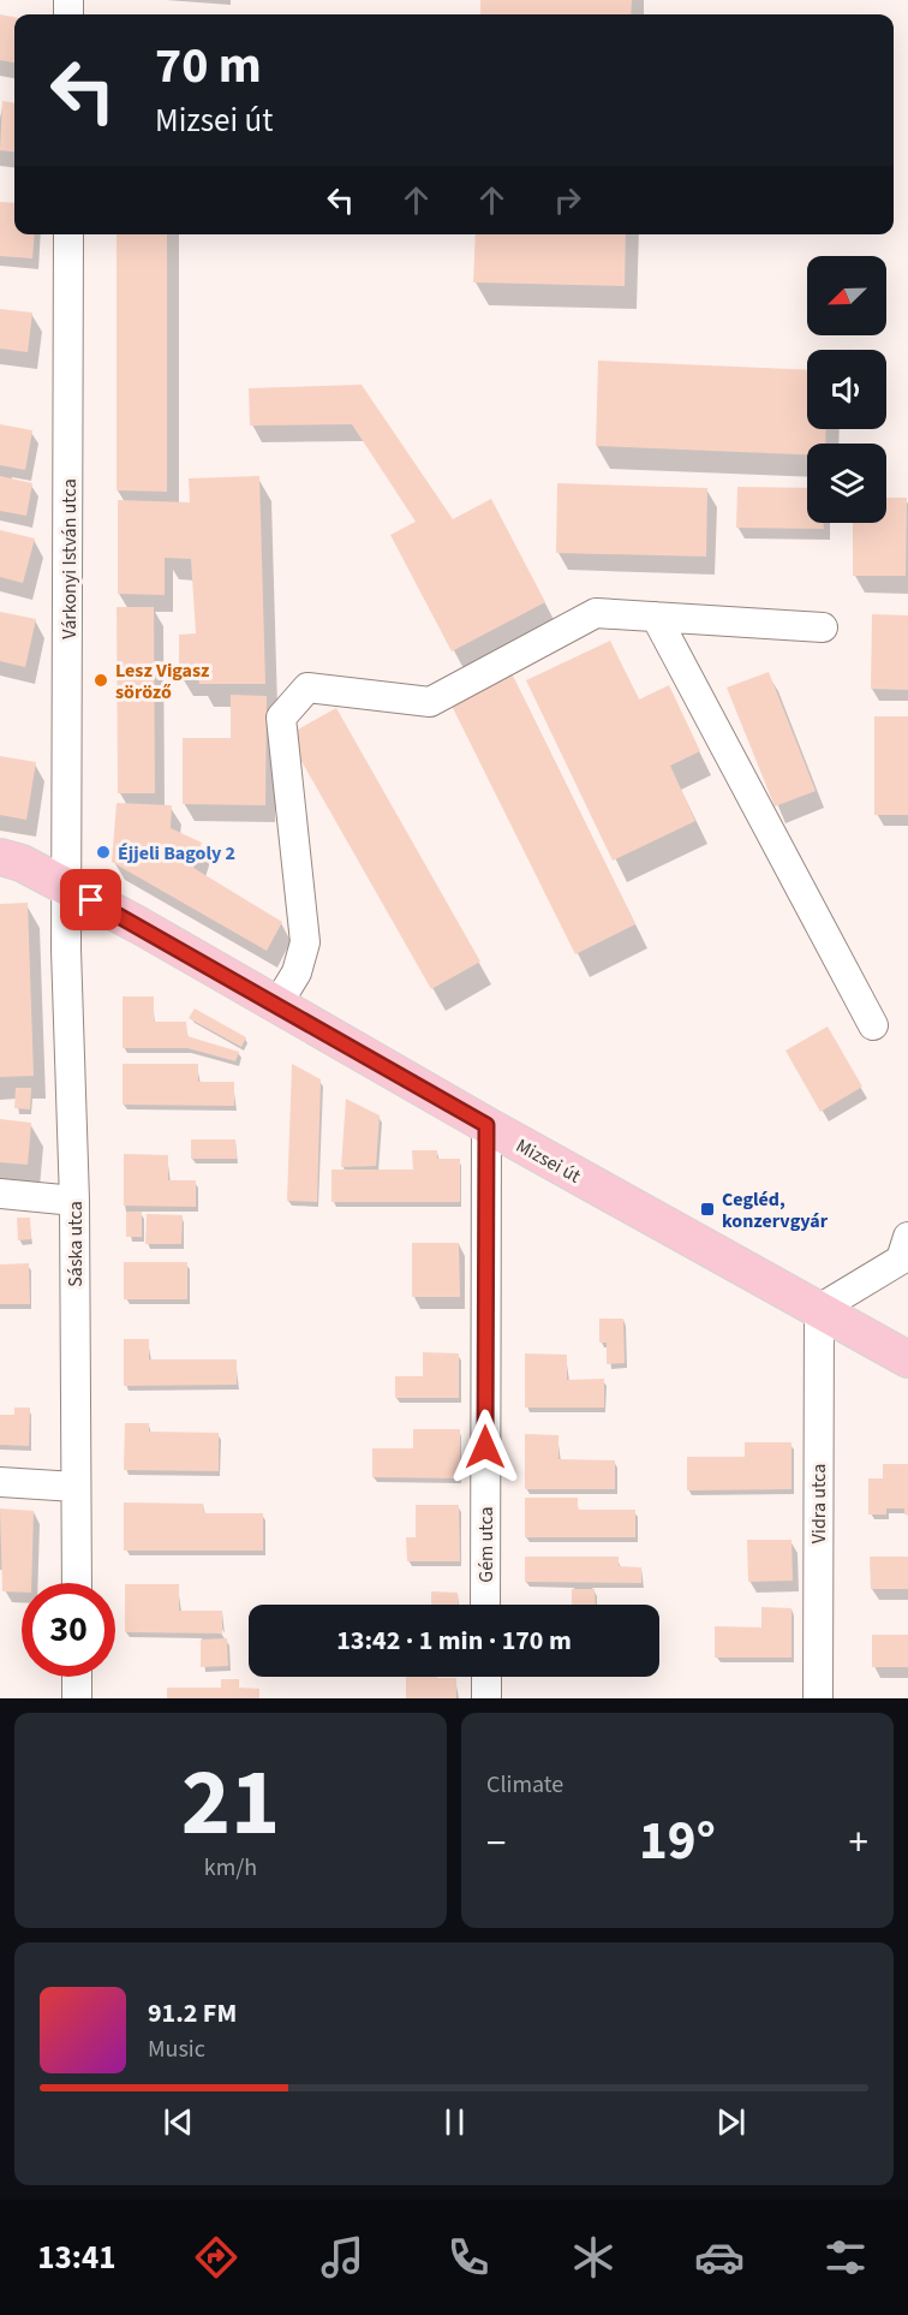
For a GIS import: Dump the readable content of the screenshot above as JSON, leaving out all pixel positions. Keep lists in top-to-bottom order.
{
  "streets": {
    "main road": ["Mizsei út"],
    "street": [
      "Várkonyi István utca",
      "Sáska utca",
      "Vidra utca",
      "Gém utca"
    ]
  },
  "crossings": [
    ["Várkonyi István utca", "Mizsei út"],
    ["Várkonyi István utca", "Sáska utca"],
    ["Mizsei út", "Sáska utca"],
    ["Mizsei út", "Vidra utca"],
    ["Mizsei út", "Gém utca"]
  ],
  "places": {
    "other": ["Lesz Vigasz söröző", "Éjjeli Bagoly 2"],
    "transit": ["Cegléd, konzervgyár"]
  },
  "north": "bottom left",
  "page": {
    "turn": ["70 m", "Mizsei út"],
    "limit": "30",
    "trip": "13:42 · 1 min · 170 m",
    "tile": [
      ["21", "km/h"],
      "Climate"
    ],
    "heat": ["−", "19°", "+"],
    "song": ["91.2 FM", "Music"],
    "tabs": "13:41"
  }
}
